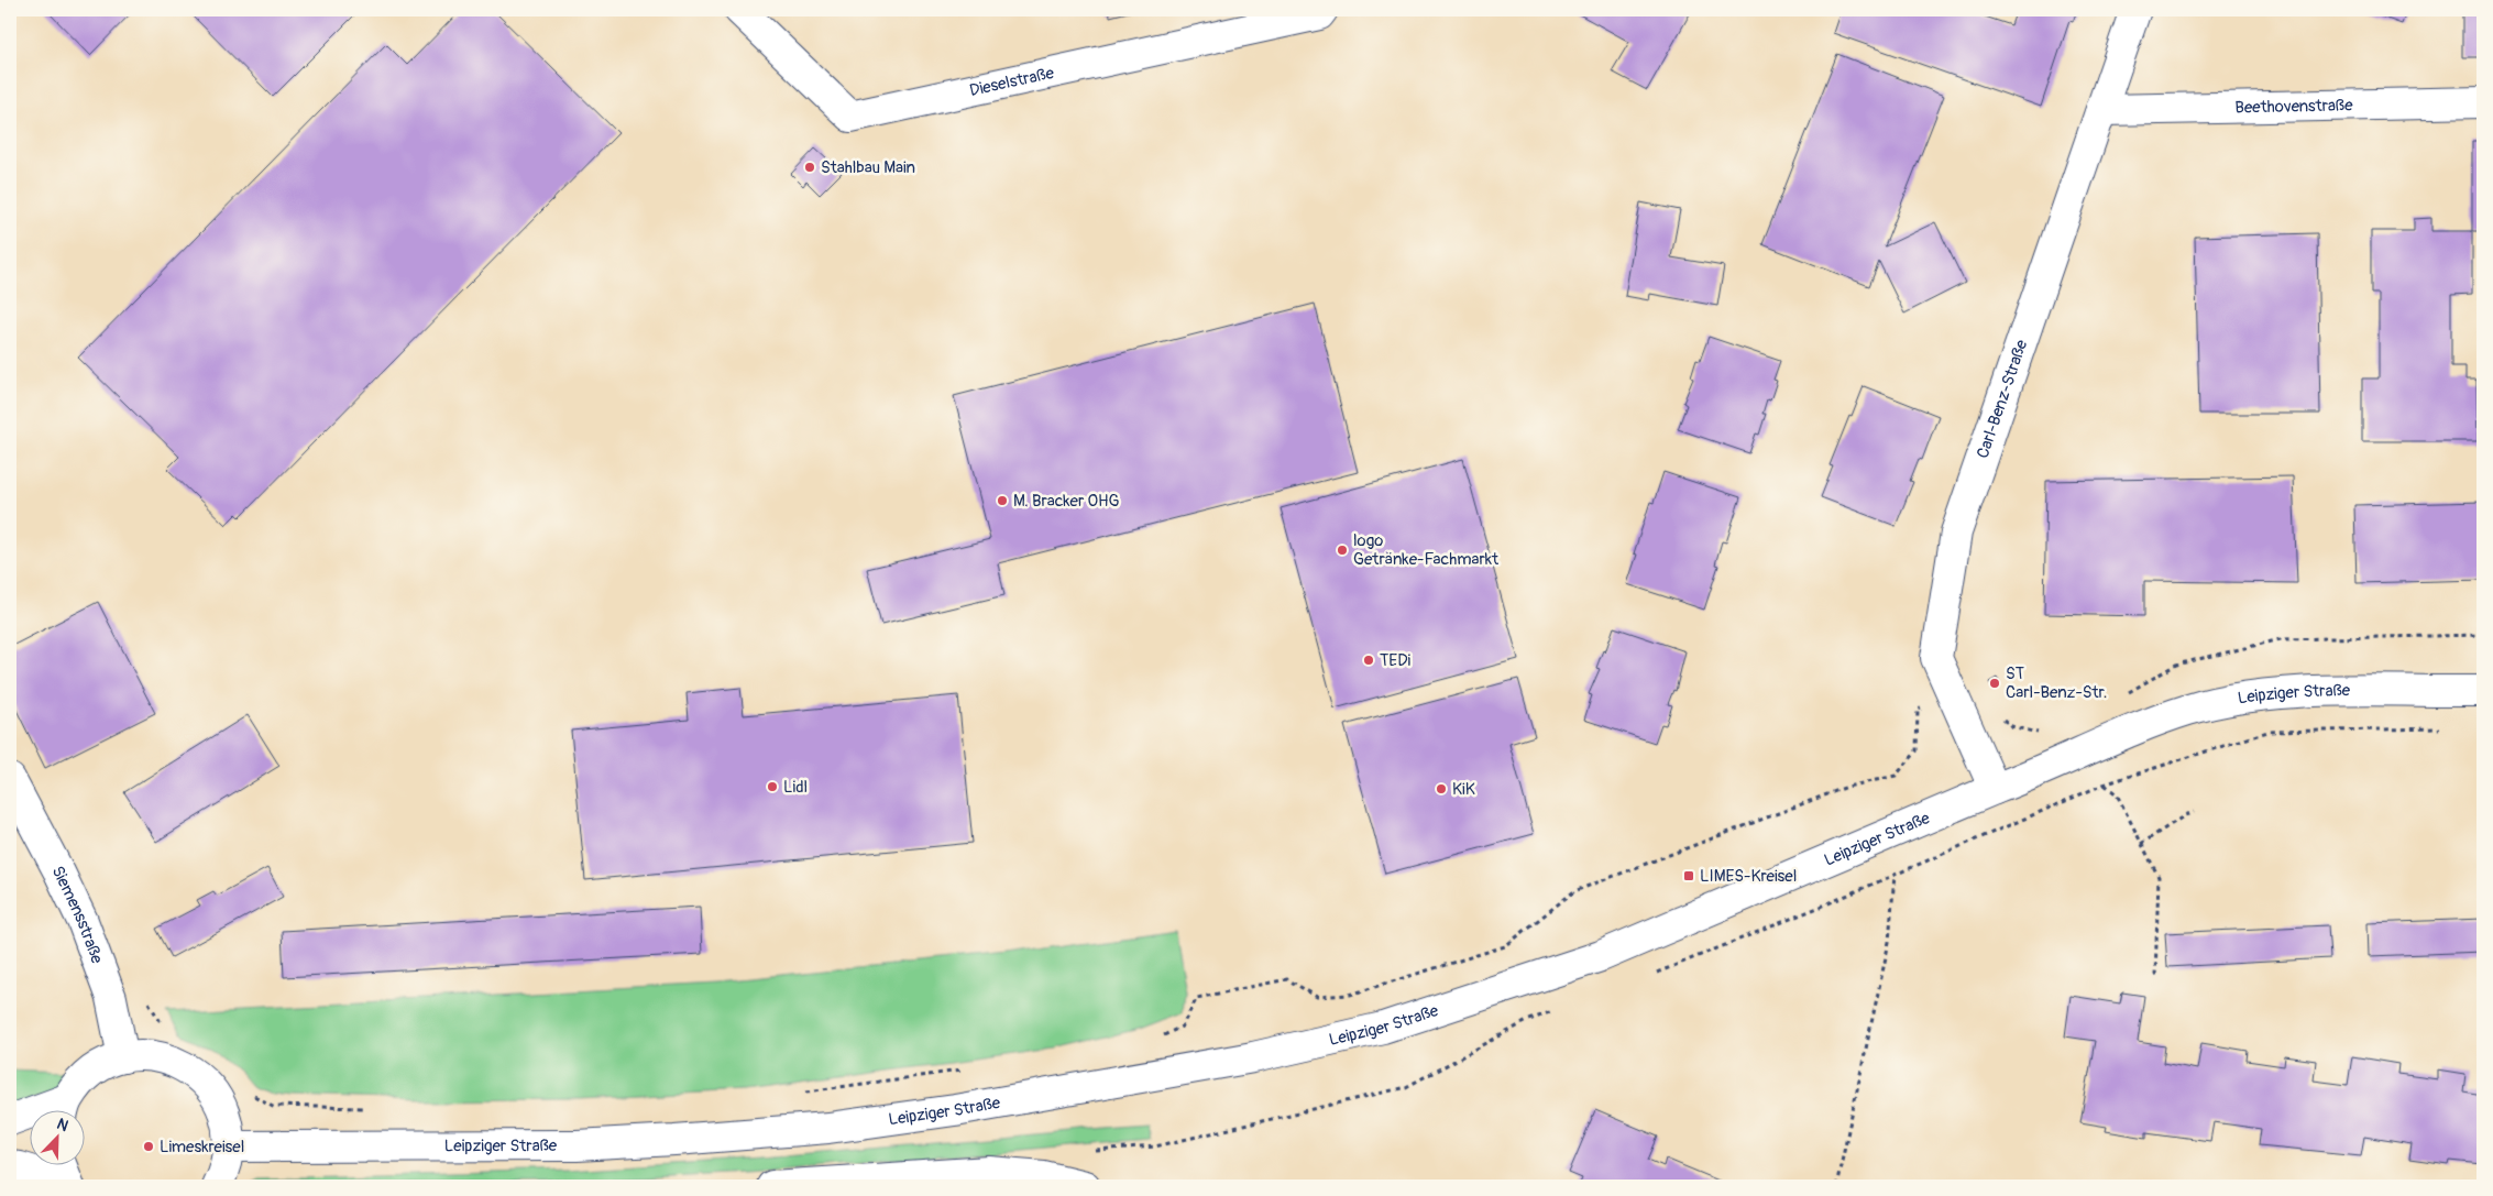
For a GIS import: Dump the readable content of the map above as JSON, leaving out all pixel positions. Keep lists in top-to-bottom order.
{
  "streets": {
    "main road": [
      "Dieselstraße",
      "Beethovenstraße",
      "Carl-Benz-Straße",
      "Leipziger Straße",
      "Siemensstraße"
    ]
  },
  "crossings": [
    ["Beethovenstraße", "Carl-Benz-Straße"],
    ["Carl-Benz-Straße", "Leipziger Straße"]
  ],
  "places": {
    "other": [
      "Stahlbau Main",
      "M. Bracker OHG",
      "logo Getränke-Fachmarkt",
      "TEDi",
      "ST Carl-Benz-Str.",
      "Lidl",
      "KiK",
      "Limeskreisel"
    ],
    "transit": ["LIMES-Kreisel"]
  },
  "north": "top right"
}
